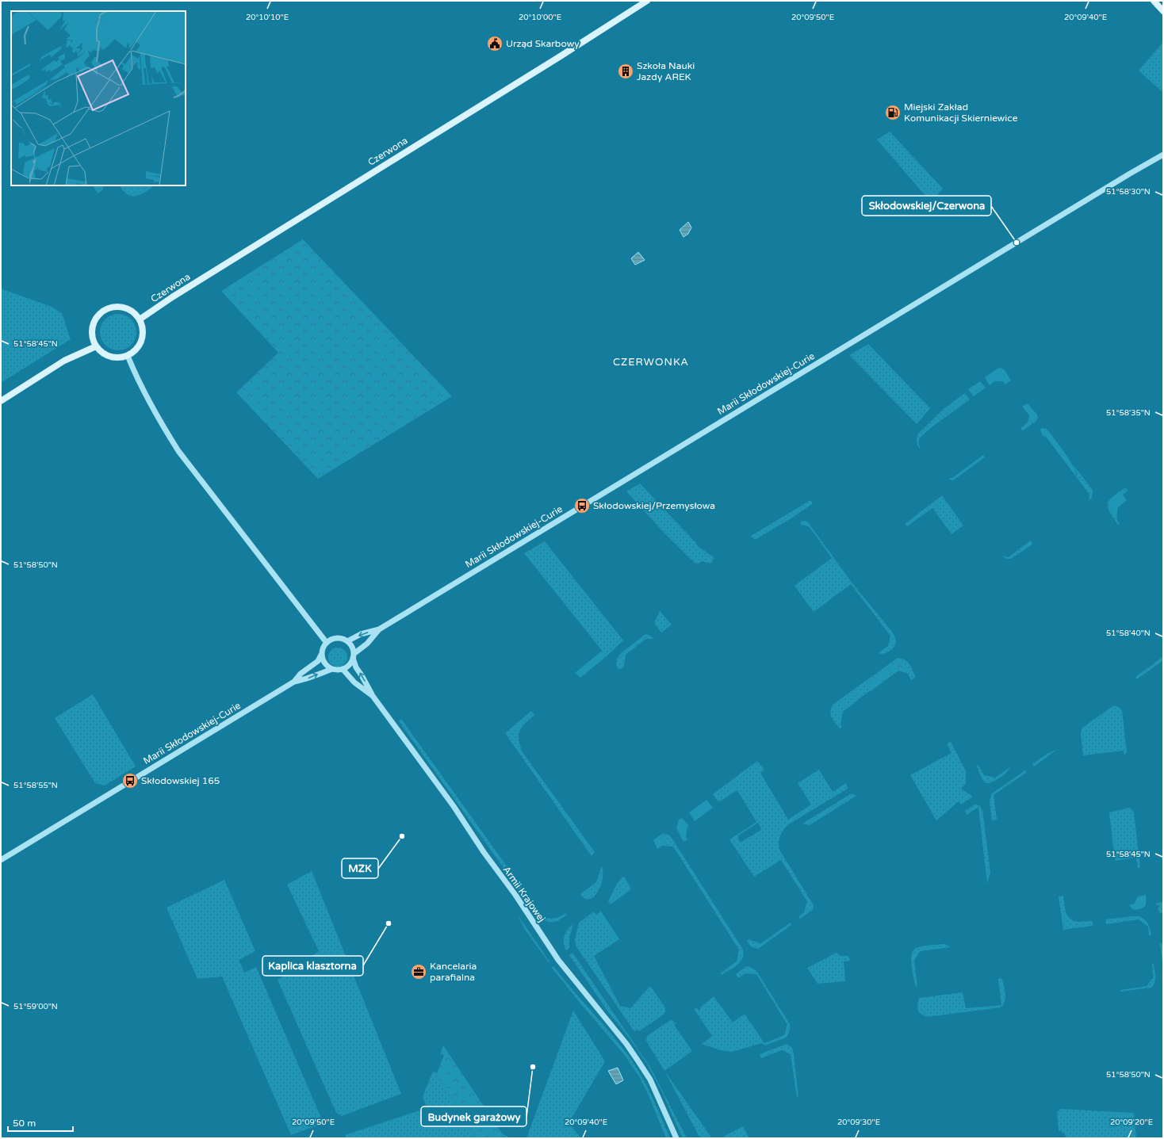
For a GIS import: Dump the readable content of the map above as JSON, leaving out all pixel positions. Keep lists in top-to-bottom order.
{
  "streets": {
    "main road": ["Czerwona"],
    "street": ["Marii Skłodowskiej-Curie", "Armii Krajowej"]
  },
  "crossings": [
    ["Marii Skłodowskiej-Curie", "Armii Krajowej"]
  ],
  "districts": ["CZERWONKA"],
  "places": {
    "public building": ["Urząd Skarbowy"],
    "building": ["Szkoła Nauki Jazdy AREK"],
    "fuel station": ["Miejski Zakład Komunikacji Skierniewice"],
    "other": [
      "Skłodowskiej/Czerwona",
      "MZK",
      "Kaplica klasztorna",
      "Budynek garażowy"
    ],
    "bus stop": ["Skłodowskiej/Przemysłowa", "Skłodowskiej 165"],
    "office": ["Kancelaria parafialna"]
  },
  "scale_bar": "50 m",
  "coordinates": [
    "20°10'10\"E",
    "20°10'00\"E",
    "20°09'50\"E",
    "20°09'40\"E",
    "51°58'30\"N",
    "51°58'45\"N",
    "51°58'35\"N",
    "51°58'50\"N",
    "51°58'40\"N",
    "51°58'55\"N",
    "51°59'00\"N",
    "20°09'30\"E",
    "20°09'20\"E"
  ]
}
